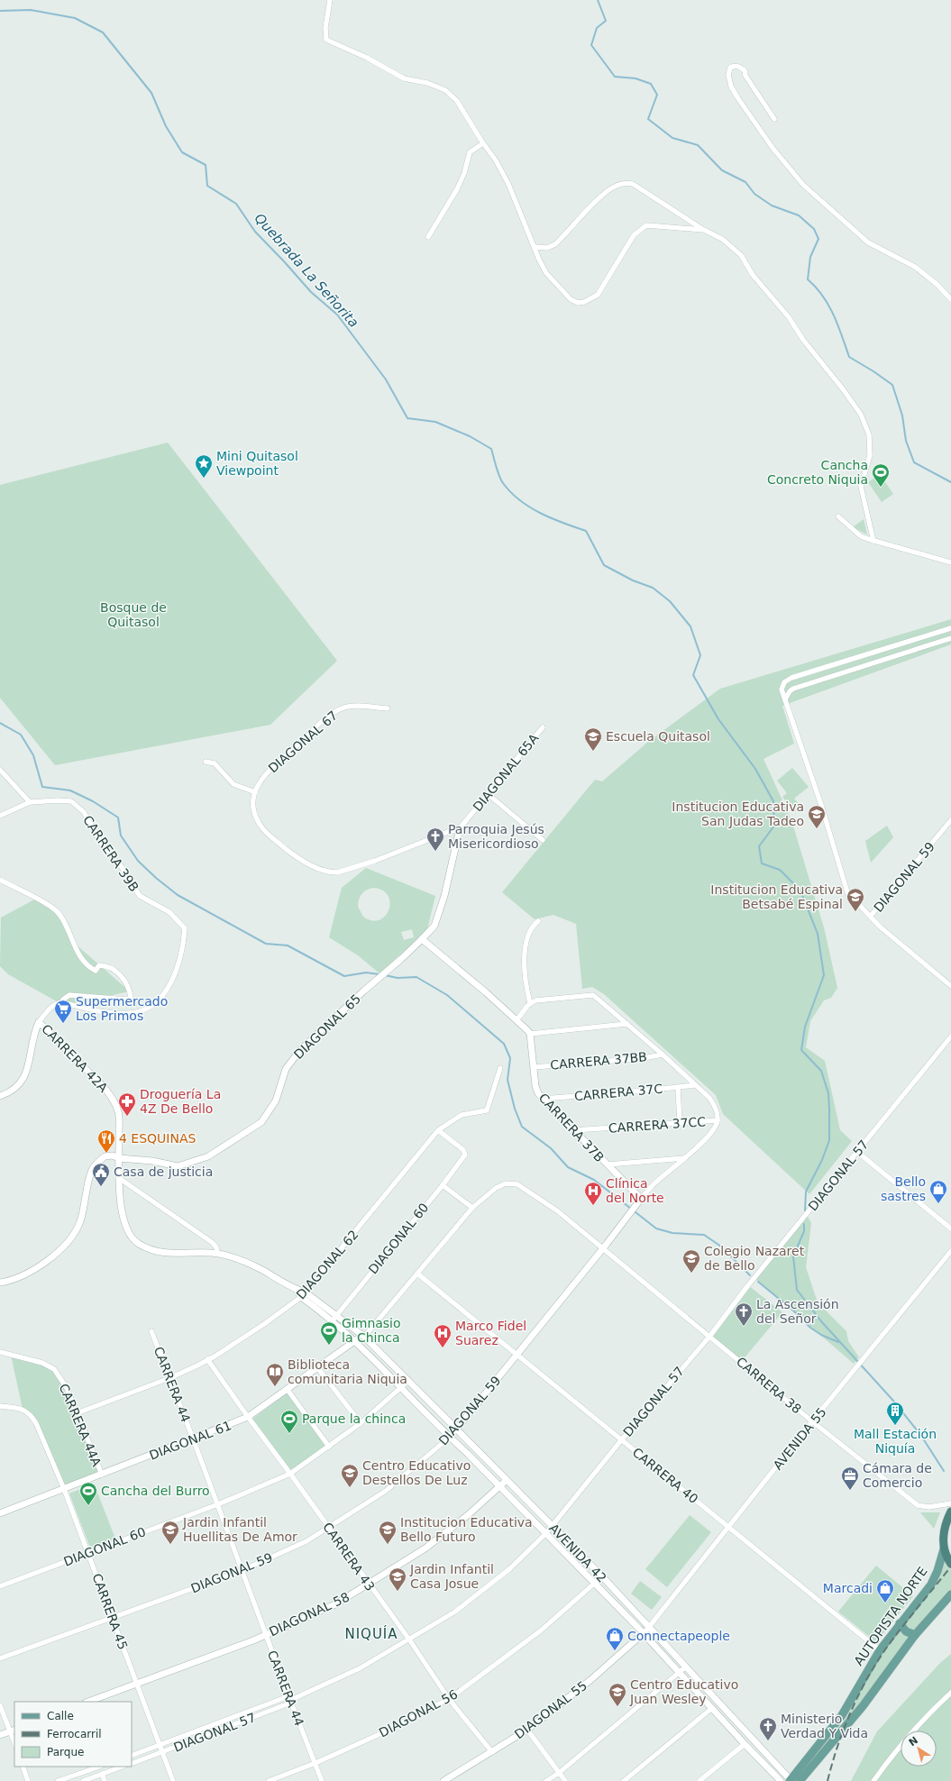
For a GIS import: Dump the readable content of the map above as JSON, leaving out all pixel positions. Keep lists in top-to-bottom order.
{
  "streets": {
    "main road": ["AUTOPISTA NORTE"],
    "street": [
      "DIAGONAL 67",
      "DIAGONAL 65A",
      "CARRERA 39B",
      "DIAGONAL 59",
      "DIAGONAL 65",
      "CARRERA 42A",
      "CARRERA 37BB",
      "CARRERA 37C",
      "CARRERA 37CC",
      "CARRERA 37B",
      "DIAGONAL 57",
      "DIAGONAL 60",
      "DIAGONAL 62",
      "CARRERA 44",
      "CARRERA 38",
      "CARRERA 44A",
      "AVENIDA 55",
      "DIAGONAL 61",
      "CARRERA 40",
      "AVENIDA 42",
      "CARRERA 43",
      "CARRERA 45",
      "DIAGONAL 58",
      "DIAGONAL 55",
      "DIAGONAL 56"
    ]
  },
  "crossings": [
    ["DIAGONAL 65A", "DIAGONAL 65"],
    ["DIAGONAL 59", "CARRERA 37BB"],
    ["DIAGONAL 59", "CARRERA 37CC"],
    ["DIAGONAL 59", "CARRERA 37B"],
    ["DIAGONAL 59", "CARRERA 44"],
    ["DIAGONAL 59", "CARRERA 38"],
    ["DIAGONAL 59", "CARRERA 40"],
    ["DIAGONAL 59", "AVENIDA 42"],
    ["DIAGONAL 59", "CARRERA 43"],
    ["DIAGONAL 59", "CARRERA 45"],
    ["DIAGONAL 65", "CARRERA 42A"],
    ["CARRERA 42A", "DIAGONAL 62"],
    ["CARRERA 42A", "AVENIDA 42"],
    ["CARRERA 37BB", "CARRERA 37C"],
    ["CARRERA 37BB", "CARRERA 37CC"],
    ["CARRERA 37BB", "CARRERA 37B"],
    ["CARRERA 37C", "CARRERA 37B"],
    ["CARRERA 37CC", "CARRERA 37B"],
    ["DIAGONAL 57", "CARRERA 44"],
    ["DIAGONAL 57", "CARRERA 38"],
    ["DIAGONAL 57", "CARRERA 40"],
    ["DIAGONAL 57", "AVENIDA 42"],
    ["DIAGONAL 57", "CARRERA 43"],
    ["DIAGONAL 57", "CARRERA 45"],
    ["DIAGONAL 60", "DIAGONAL 62"],
    ["DIAGONAL 60", "CARRERA 44"],
    ["DIAGONAL 60", "AVENIDA 42"],
    ["DIAGONAL 60", "CARRERA 43"],
    ["DIAGONAL 60", "CARRERA 45"],
    ["DIAGONAL 62", "CARRERA 44"],
    ["DIAGONAL 62", "CARRERA 44A"],
    ["DIAGONAL 62", "AVENIDA 42"],
    ["DIAGONAL 62", "CARRERA 43"],
    ["CARRERA 44", "DIAGONAL 61"],
    ["CARRERA 44", "DIAGONAL 58"],
    ["CARRERA 44", "DIAGONAL 56"],
    ["CARRERA 38", "AVENIDA 55"],
    ["CARRERA 44A", "DIAGONAL 61"],
    ["AVENIDA 55", "CARRERA 40"],
    ["AVENIDA 55", "AVENIDA 42"],
    ["AVENIDA 55", "DIAGONAL 55"],
    ["DIAGONAL 61", "AVENIDA 42"],
    ["DIAGONAL 61", "CARRERA 43"],
    ["DIAGONAL 61", "CARRERA 45"],
    ["CARRERA 40", "AUTOPISTA NORTE"],
    ["AVENIDA 42", "DIAGONAL 58"],
    ["AVENIDA 42", "AUTOPISTA NORTE"],
    ["AVENIDA 42", "DIAGONAL 55"],
    ["AVENIDA 42", "DIAGONAL 56"],
    ["CARRERA 43", "DIAGONAL 58"],
    ["CARRERA 43", "DIAGONAL 55"],
    ["CARRERA 43", "DIAGONAL 56"],
    ["CARRERA 45", "DIAGONAL 58"]
  ],
  "districts": ["NIQUÍA"],
  "water": ["Quebrada La Señorita"],
  "parks": ["Bosque de Quitasol"],
  "places": {
    "place": ["Mini Quitasol Viewpoint"],
    "sports": [
      "Cancha Concreto Niquia",
      "Gimnasio la Chinca",
      "Parque la chinca",
      "Cancha del Burro"
    ],
    "school or university": [
      "Escuela Quitasol",
      "Institucion Educativa San Judas Tadeo",
      "Institucion Educativa Betsabé Espinal",
      "Colegio Nazaret de Bello",
      "Centro Educativo Destellos De Luz",
      "Jardin Infantil Huellitas De Amor",
      "Institucion Educativa Bello Futuro",
      "Jardin Infantil Casa Josue",
      "Centro Educativo Juan Wesley"
    ],
    "church": ["Parroquia Jesús Misericordioso", "La Ascensión del Señor", "Ministerio Verdad Y Vida"],
    "supermarket": ["Supermercado Los Primos"],
    "pharmacy": ["Droguería La 4Z De Bello"],
    "restaurant": ["4 ESQUINAS"],
    "public building": ["Casa de justicia"],
    "shop": ["Bello sastres", "Marcadi", "Connectapeople"],
    "hospital": ["Clínica del Norte", "Marco Fidel Suarez"],
    "library": ["Biblioteca comunitaria Niquia"],
    "building": ["Mall Estación Niquía"],
    "office": ["Cámara de Comercio"]
  },
  "legend": ["Calle", "Ferrocarril", "Parque"],
  "north": "top left"
}
